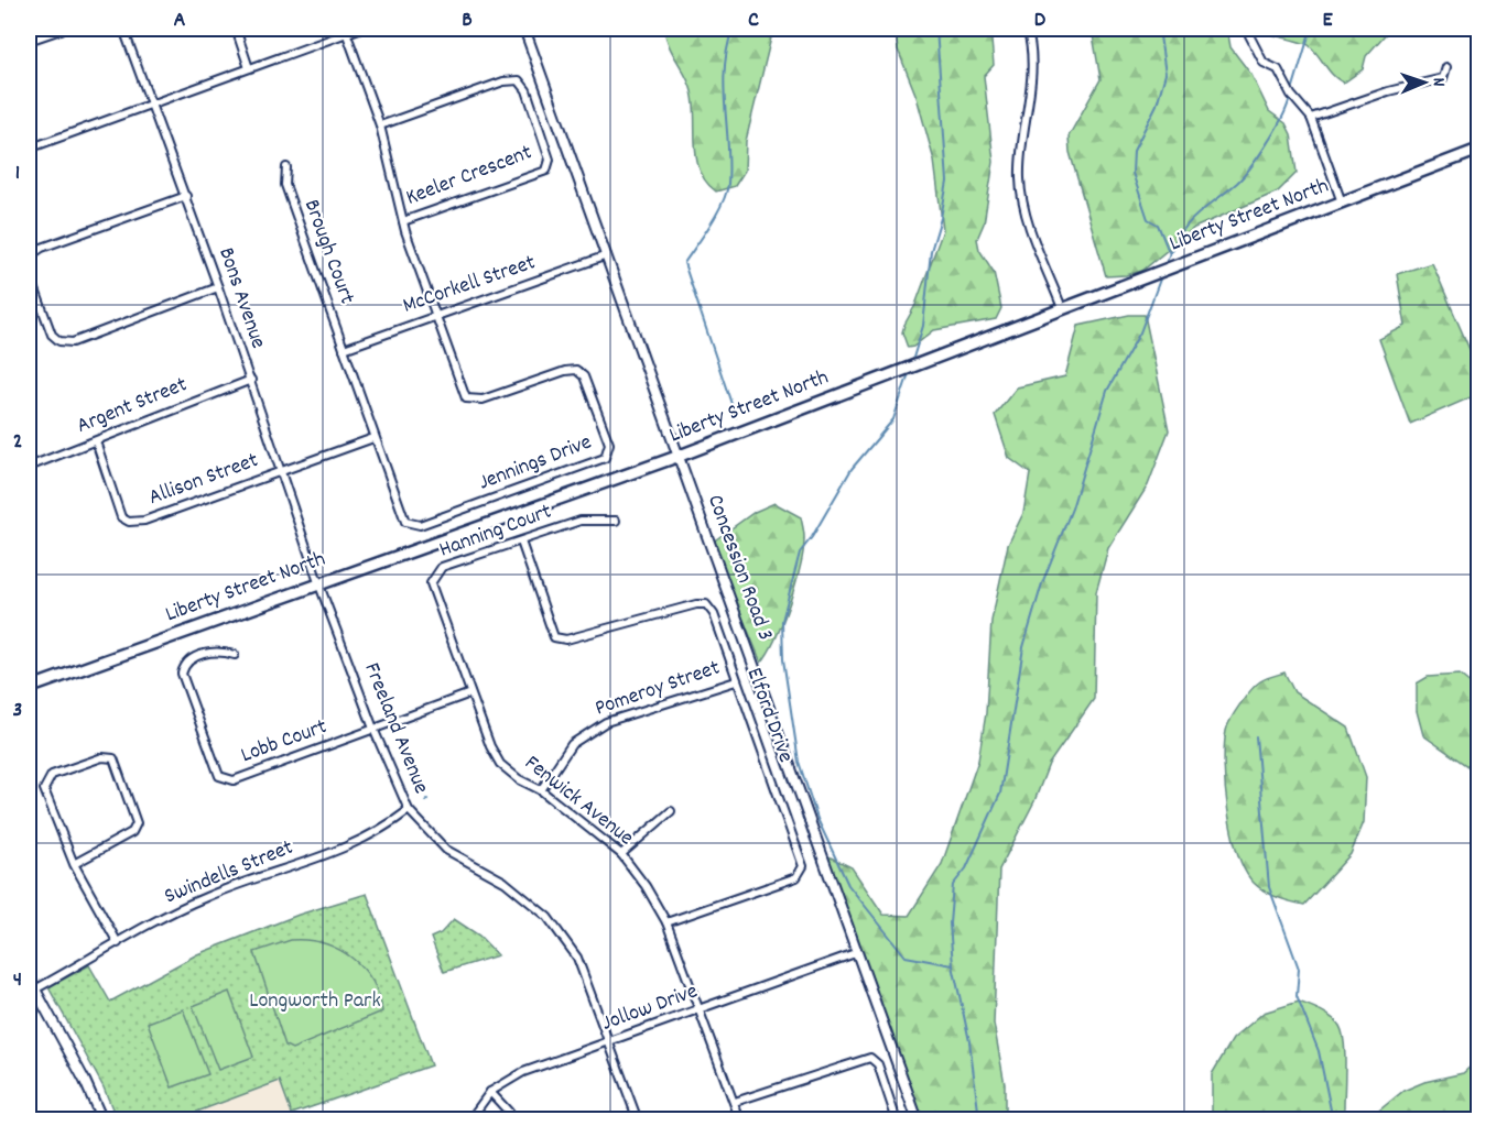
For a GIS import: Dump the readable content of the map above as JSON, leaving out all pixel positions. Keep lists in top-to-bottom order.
{
  "streets": {
    "main road": ["Liberty Street North"],
    "street": [
      "Keeler Crescent",
      "Brough Court",
      "McCorkell Street",
      "Bons Avenue",
      "Argent Street",
      "Jennings Drive",
      "Allison Street",
      "Hanning Court",
      "Concession Road 3",
      "Pomeroy Street",
      "Elford Drive",
      "Freeland Avenue",
      "Lobb Court",
      "Fenwick Avenue",
      "Swindells Street",
      "Jollow Drive"
    ]
  },
  "crossings": [
    ["Liberty Street North", "Bons Avenue"],
    ["Liberty Street North", "Concession Road 3"],
    ["Liberty Street North", "Freeland Avenue"],
    ["Brough Court", "McCorkell Street"],
    ["Brough Court", "Jennings Drive"],
    ["McCorkell Street", "Jennings Drive"],
    ["McCorkell Street", "Concession Road 3"],
    ["Bons Avenue", "Argent Street"],
    ["Bons Avenue", "Allison Street"],
    ["Bons Avenue", "Freeland Avenue"],
    ["Argent Street", "Allison Street"],
    ["Jennings Drive", "Allison Street"],
    ["Hanning Court", "Elford Drive"],
    ["Hanning Court", "Fenwick Avenue"],
    ["Concession Road 3", "Jollow Drive"],
    ["Pomeroy Street", "Elford Drive"],
    ["Pomeroy Street", "Fenwick Avenue"],
    ["Elford Drive", "Fenwick Avenue"],
    ["Freeland Avenue", "Lobb Court"],
    ["Freeland Avenue", "Swindells Street"],
    ["Freeland Avenue", "Jollow Drive"],
    ["Fenwick Avenue", "Jollow Drive"]
  ],
  "parks": ["Longworth Park"],
  "north": "right",
  "grid": {
    "columns": [
      "A",
      "B",
      "C",
      "D",
      "E"
    ],
    "rows": [
      "1",
      "2",
      "3",
      "4"
    ]
  }
}
